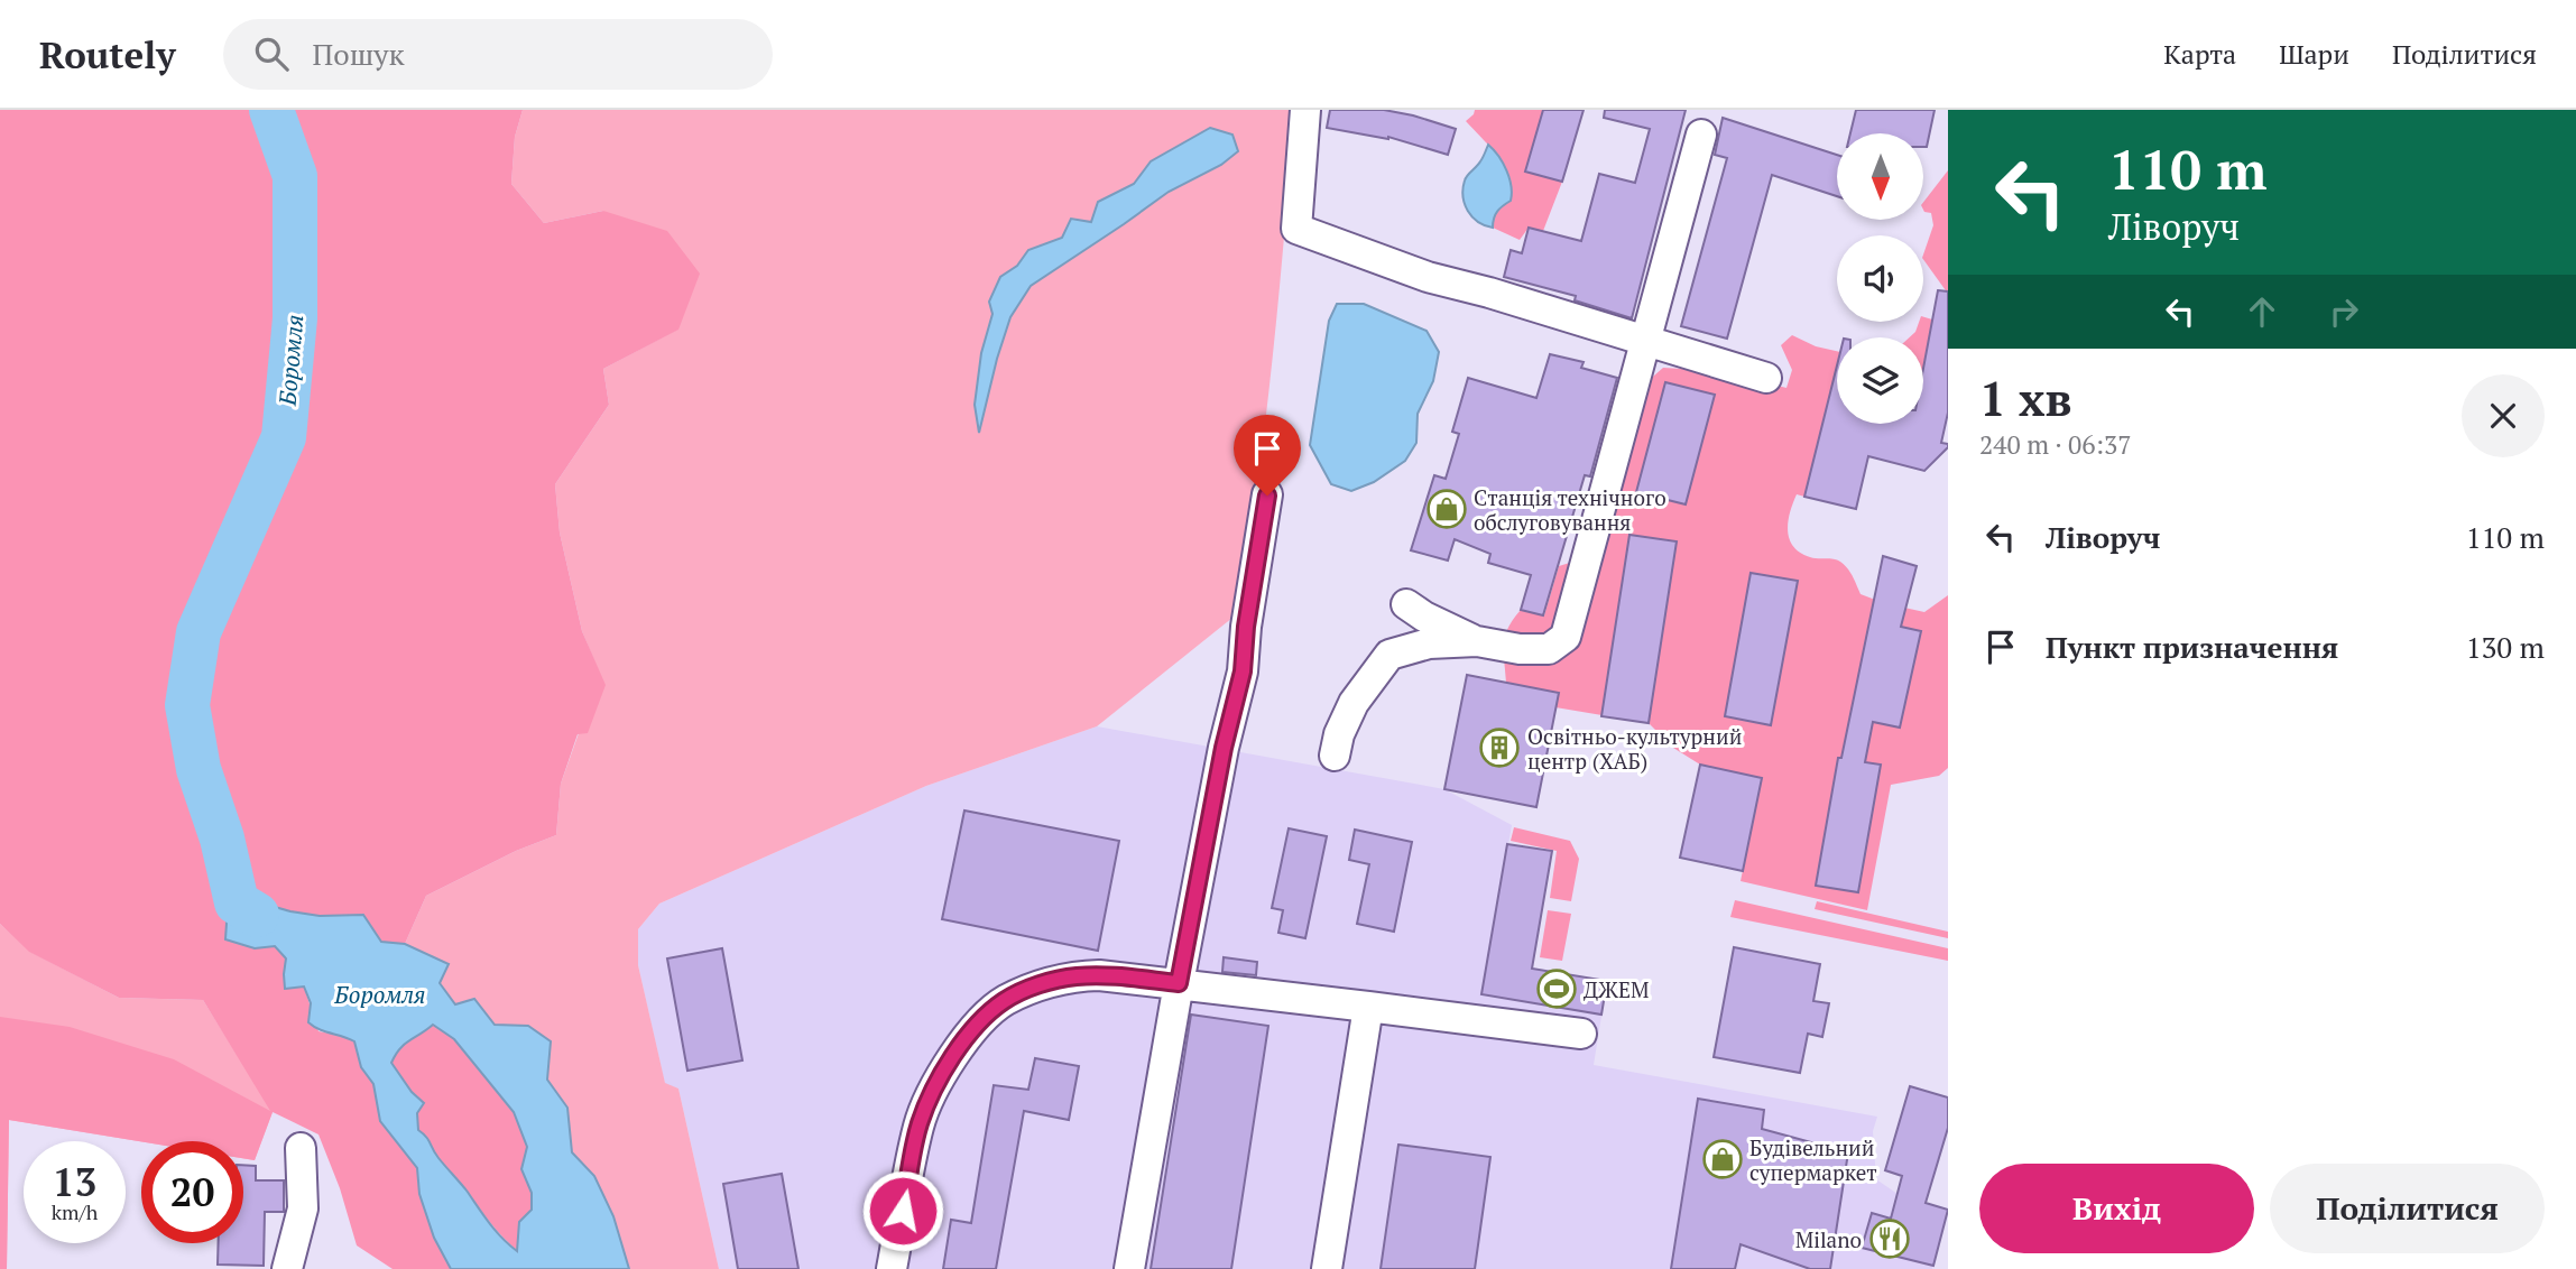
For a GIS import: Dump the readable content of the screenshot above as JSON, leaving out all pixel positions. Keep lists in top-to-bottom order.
{
  "water": ["Боромля"],
  "places": {
    "shop": ["Cтанція технічного обслуговування", "Будівельний супермаркет"],
    "building": ["Освітньо-культурний центр (ХАБ)"],
    "sports": ["ДЖЕМ"],
    "restaurant": ["Milano"]
  },
  "north": "bottom",
  "page": {
    "header": "Routely",
    "search": "Пошук",
    "nav": ["Карта", "Шари", "Поділитися"],
    "turn": ["110 m", "Ліворуч"],
    "heading": ["1 хв", "240 m · 06:37"],
    "list": [
      {
        "name": "Ліворуч",
        "value": "110 m"
      },
      {
        "name": "Пункт призначення",
        "value": "130 m"
      }
    ],
    "speed": "13 km/h",
    "limit": "20",
    "buttons": ["Вихід", "Поділитися"]
  }
}
